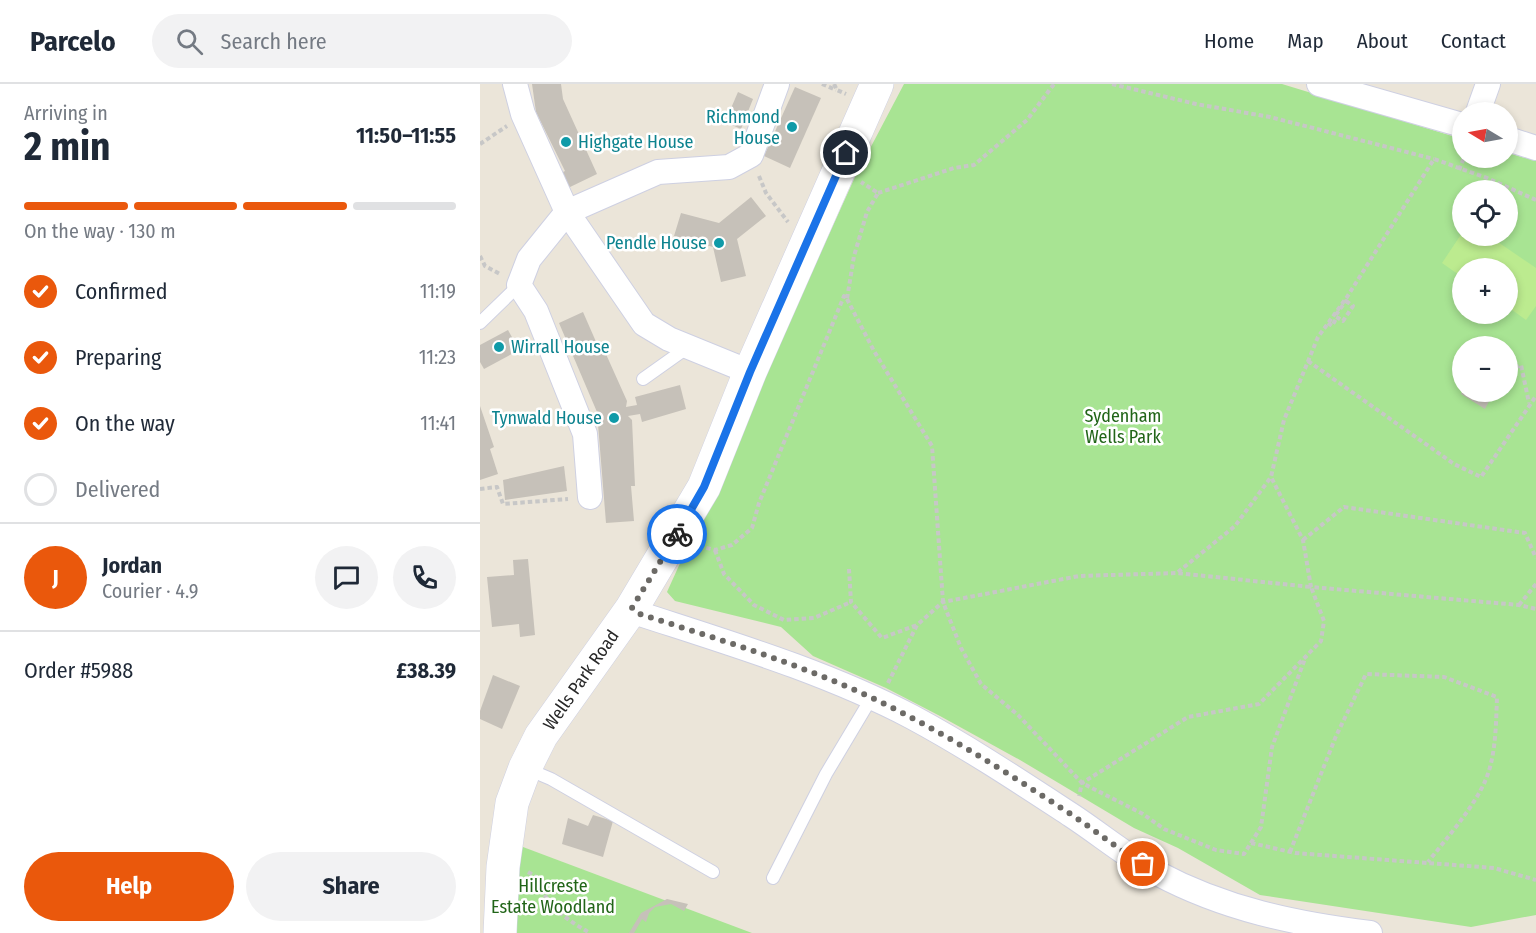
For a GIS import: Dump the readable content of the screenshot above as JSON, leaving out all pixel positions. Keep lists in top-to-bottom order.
{
  "streets": {
    "street": ["Wells Park Road"]
  },
  "parks": ["Sydenham Wells Park", "Hillcreste Estate Woodland"],
  "places": [
    "Richmond House",
    "Highgate House",
    "Pendle House",
    "Wirrall House",
    "Tynwald House"
  ],
  "north": "left",
  "page": {
    "header": "Parcelo",
    "search": "Search here",
    "nav": [
      "Home",
      "Map",
      "About",
      "Contact"
    ],
    "heading": ["2 min", "Arriving in", "11:50–11:55"],
    "panel": [
      "Jordan",
      "Courier · 4.9",
      "Order #5988",
      "£38.39"
    ],
    "map_buttons": ["+", "−"],
    "bar": "On the way · 130 m",
    "list": [
      ["Confirmed", "11:19"],
      ["Preparing", "11:23"],
      ["On the way", "11:41"],
      "Delivered"
    ],
    "round": "J",
    "buttons": ["Help", "Share"]
  }
}
